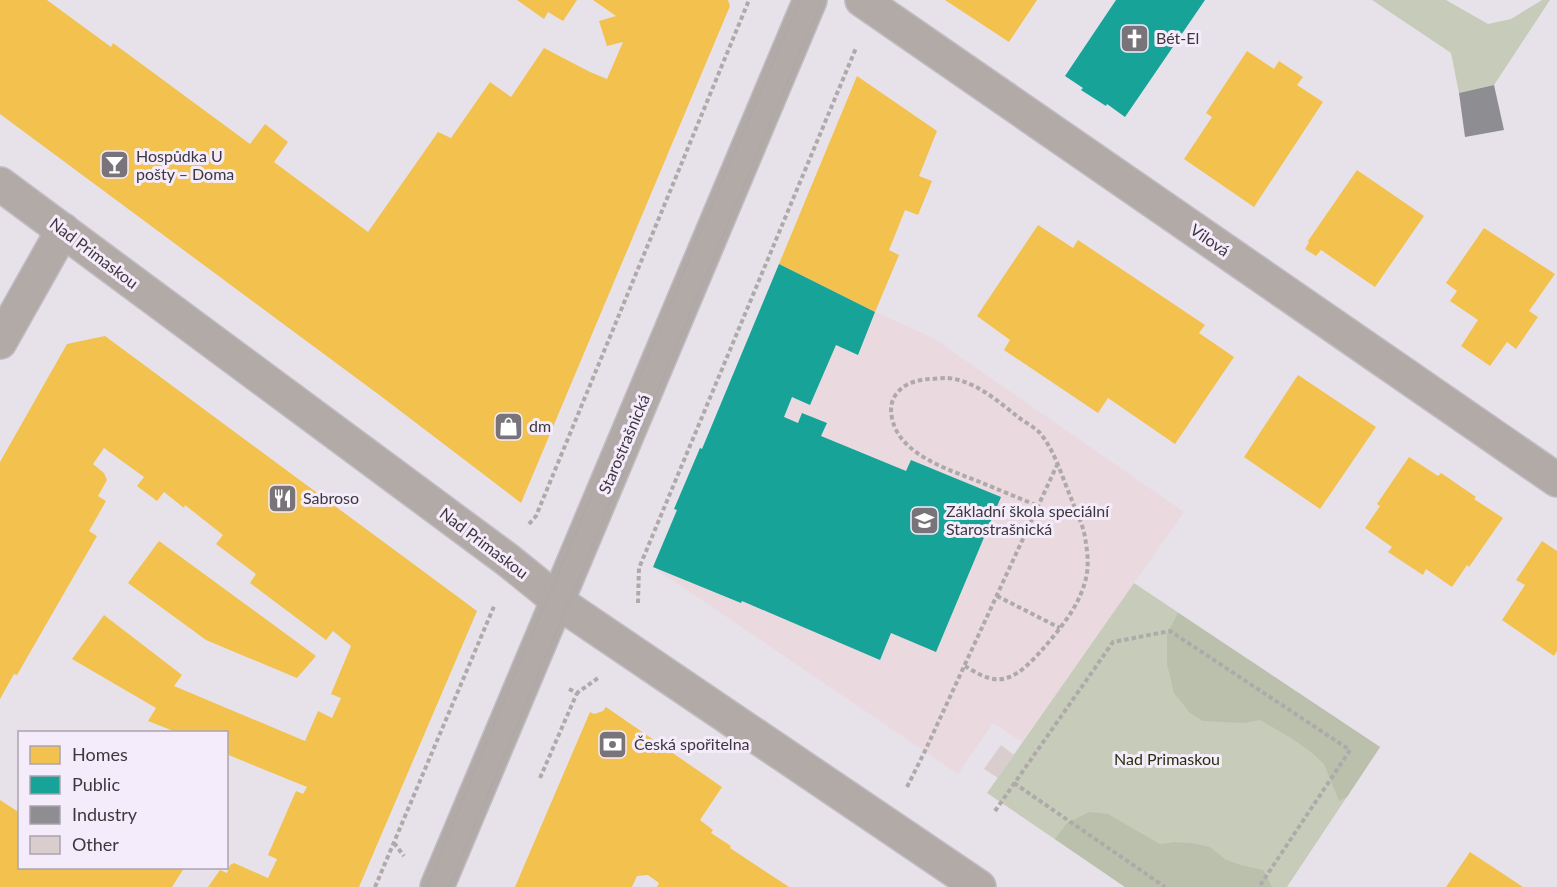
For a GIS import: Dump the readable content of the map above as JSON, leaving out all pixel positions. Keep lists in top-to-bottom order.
{
  "streets": {
    "street": ["Vilová", "Nad Primaskou", "Starostrašnická"]
  },
  "crossings": [
    ["Nad Primaskou", "Starostrašnická"]
  ],
  "parks": ["Nad Primaskou"],
  "places": {
    "church": ["Bét-El"],
    "bar": ["Hospůdka U pošty – Doma"],
    "shop": ["dm"],
    "restaurant": ["Sabroso"],
    "school or university": ["Základní škola speciální Starostrašnická"],
    "bank": ["Česká spořitelna"]
  },
  "legend": [
    "Homes",
    "Public",
    "Industry",
    "Other"
  ]
}
